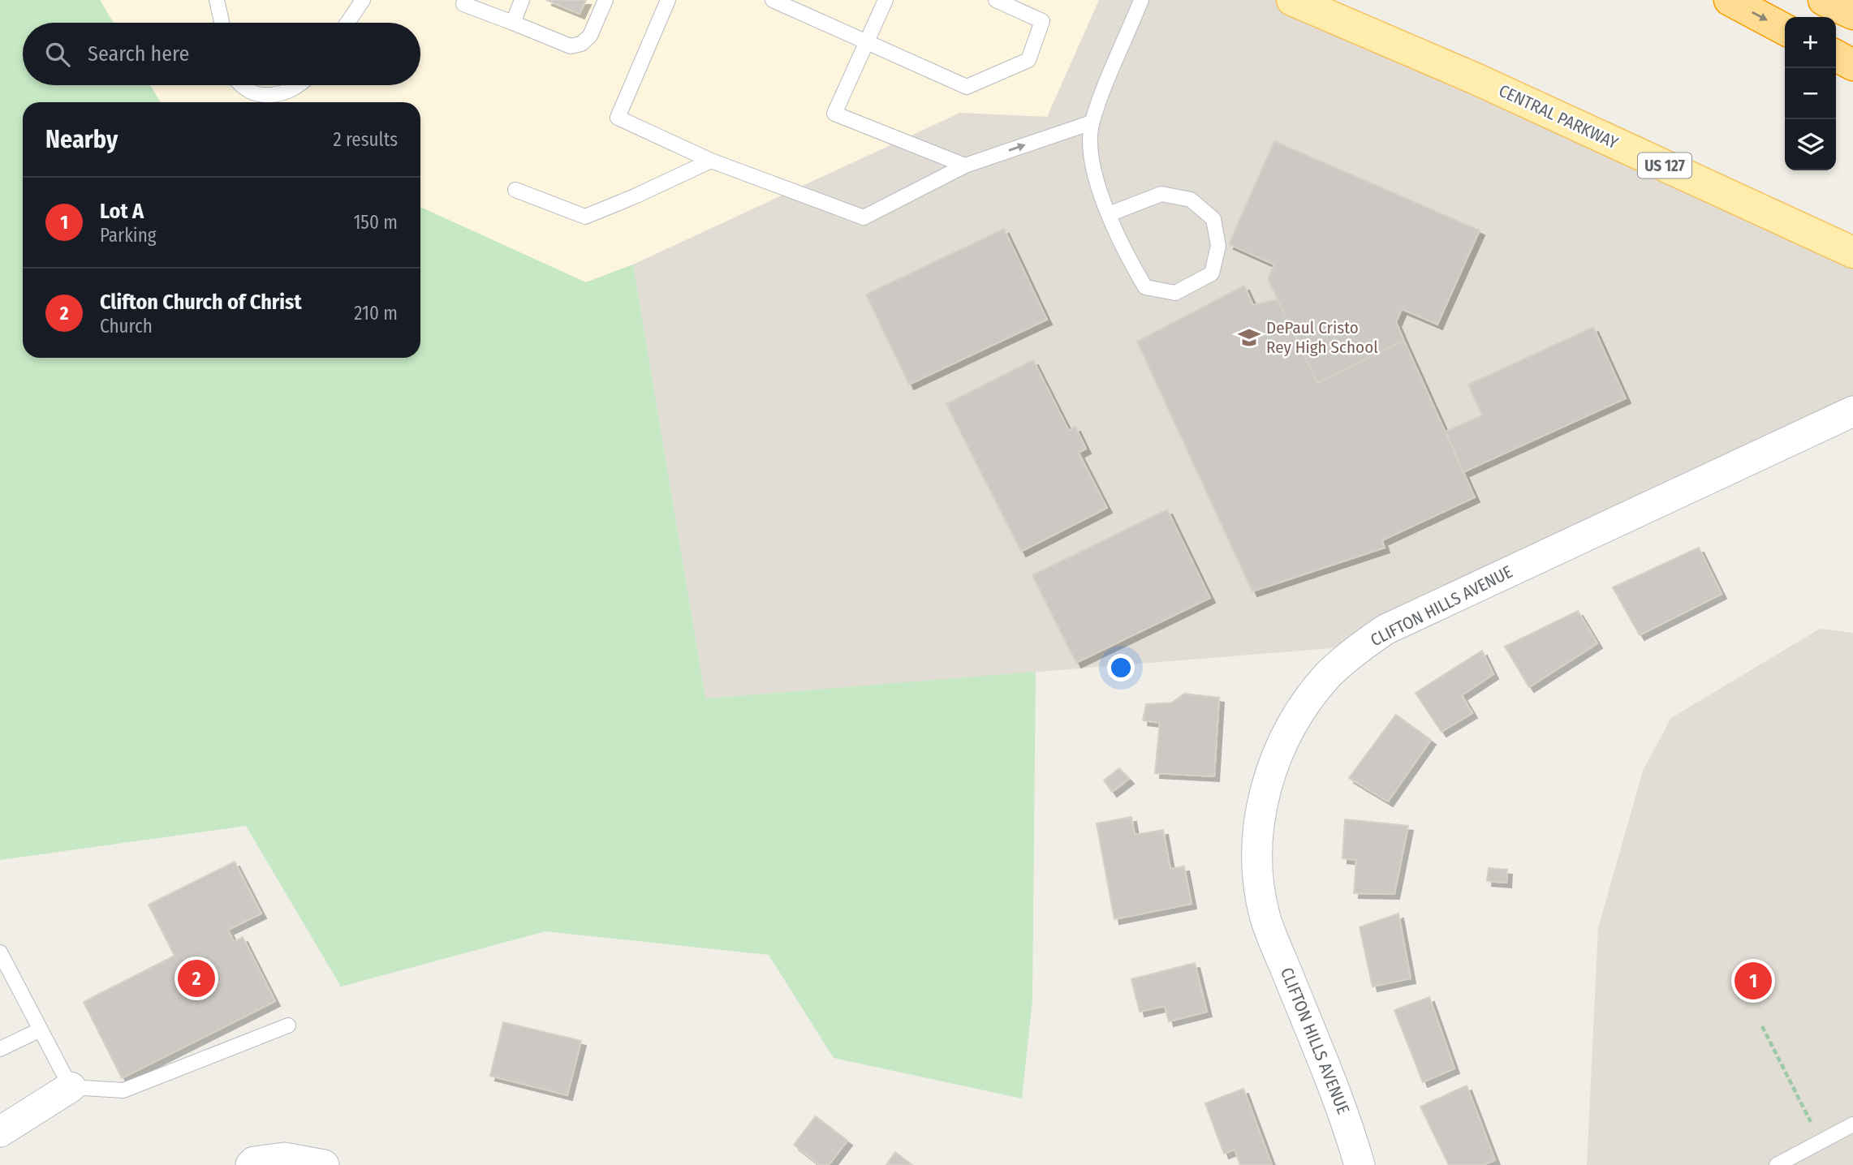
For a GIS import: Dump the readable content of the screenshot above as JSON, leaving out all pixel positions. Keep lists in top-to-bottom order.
{
  "streets": {
    "main road": ["CENTRAL PARKWAY", "US 127"],
    "street": ["CLIFTON HILLS AVENUE"]
  },
  "places": {
    "school or university": ["DePaul Cristo Rey High School"]
  },
  "page": {
    "map_buttons": ["+", "−"],
    "search": "Search here",
    "heading": ["Nearby", "2 results"],
    "list": [
      {
        "mark": "1",
        "name": "Lot A",
        "note": "Parking",
        "value": "150 m"
      },
      {
        "mark": "2",
        "name": "Clifton Church of Christ",
        "note": "Church",
        "value": "210 m"
      }
    ],
    "pins": ["2", "1"]
  }
}
